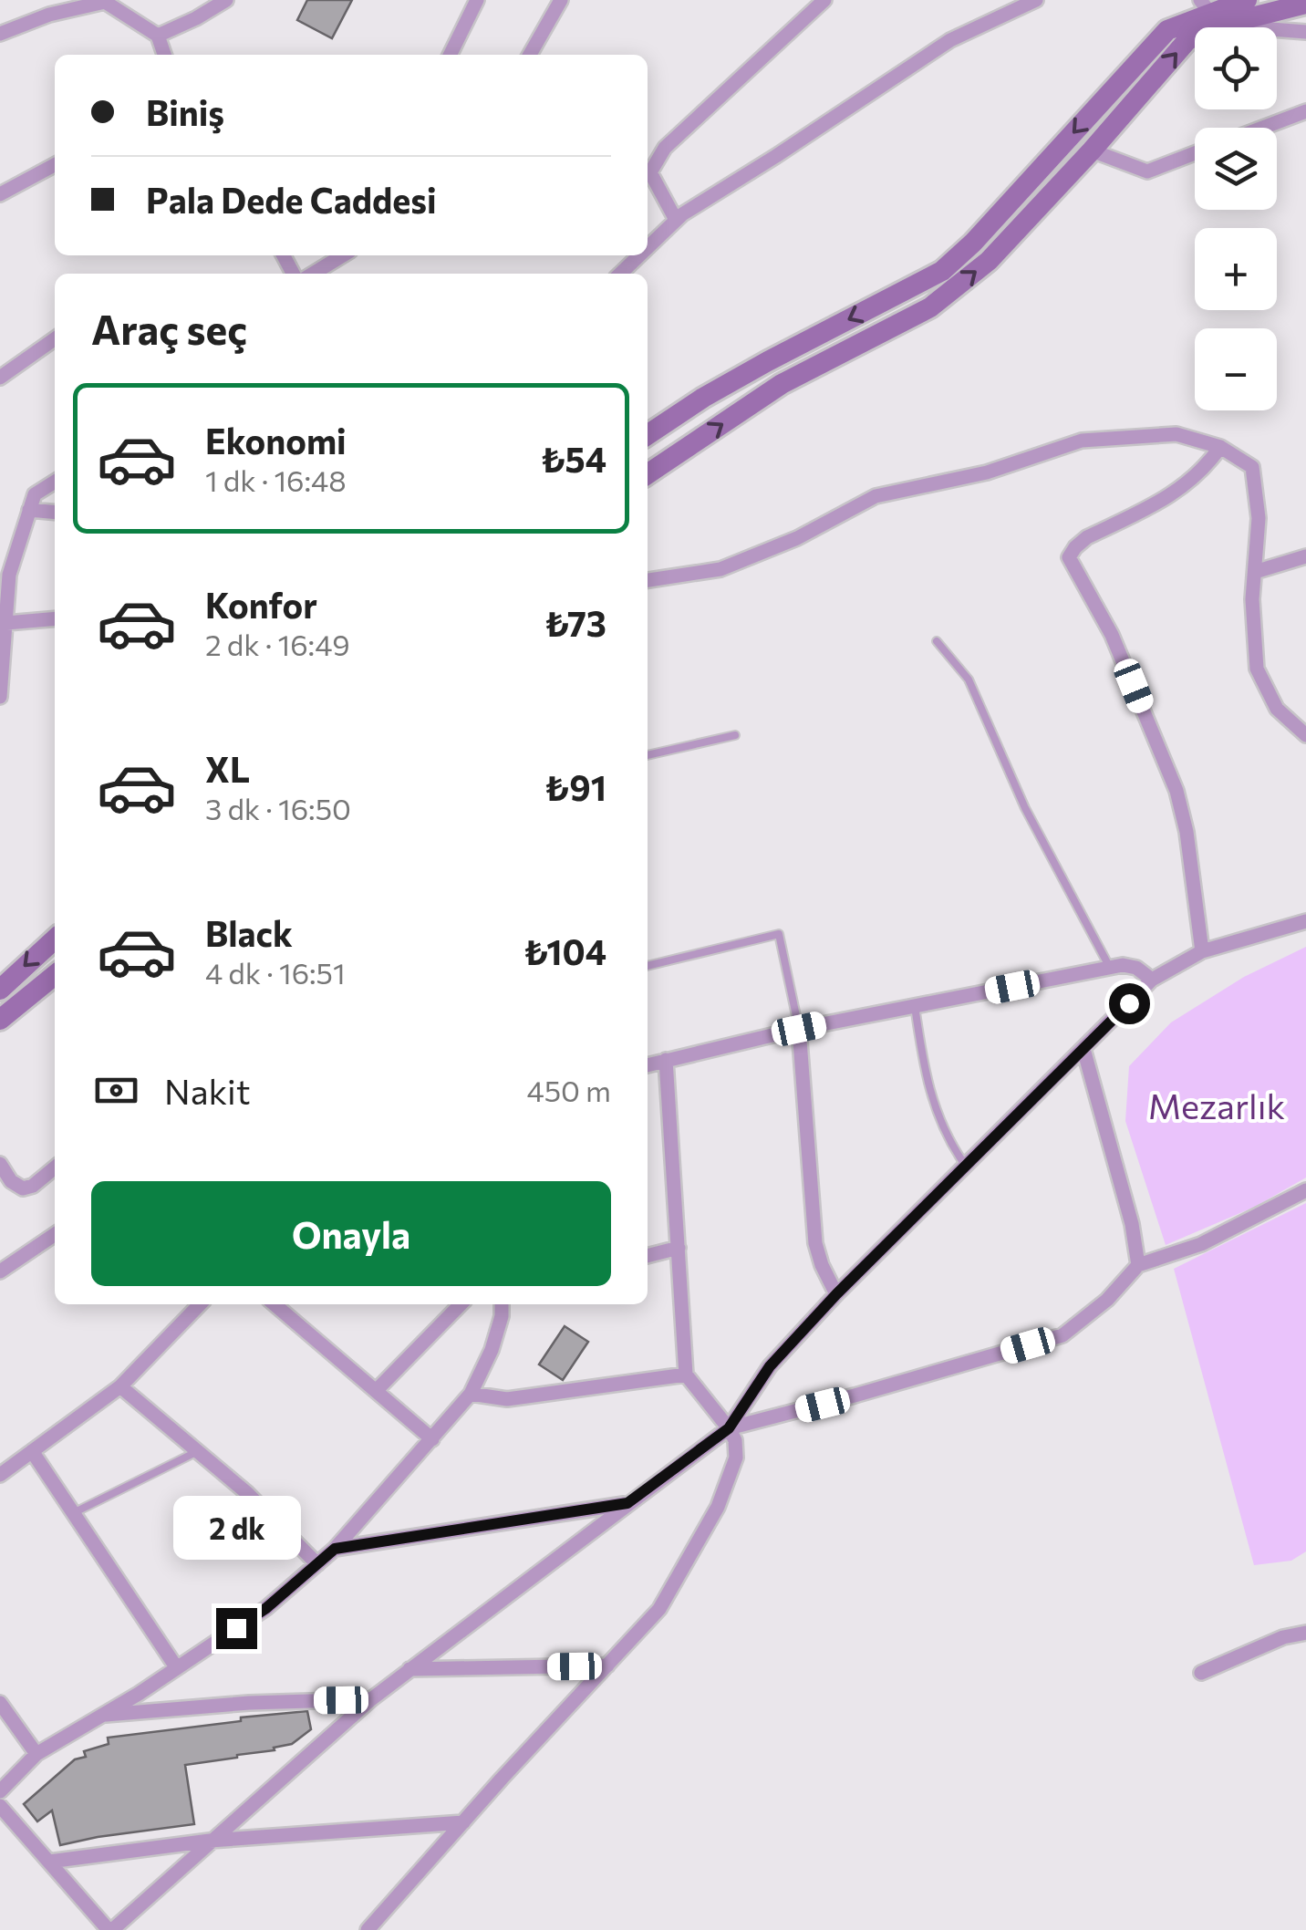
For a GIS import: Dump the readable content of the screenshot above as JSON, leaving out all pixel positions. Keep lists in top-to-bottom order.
{
  "parks": ["Mezarlık"],
  "page": {
    "map_buttons": ["+", "−"],
    "banner": ["Biniş", "Pala Dede Caddesi"],
    "heading": "Araç seç",
    "list": [
      {
        "name": "Ekonomi",
        "note": "1 dk · 16:48",
        "value": "₺54"
      },
      {
        "name": "Konfor",
        "note": "2 dk · 16:49",
        "value": "₺73"
      },
      {
        "name": "XL",
        "note": "3 dk · 16:50",
        "value": "₺91"
      },
      {
        "name": "Black",
        "note": "4 dk · 16:51",
        "value": "₺104"
      }
    ],
    "pay": ["Nakit", "450 m"],
    "buttons": "Onayla",
    "bubble": "2 dk"
  }
}
